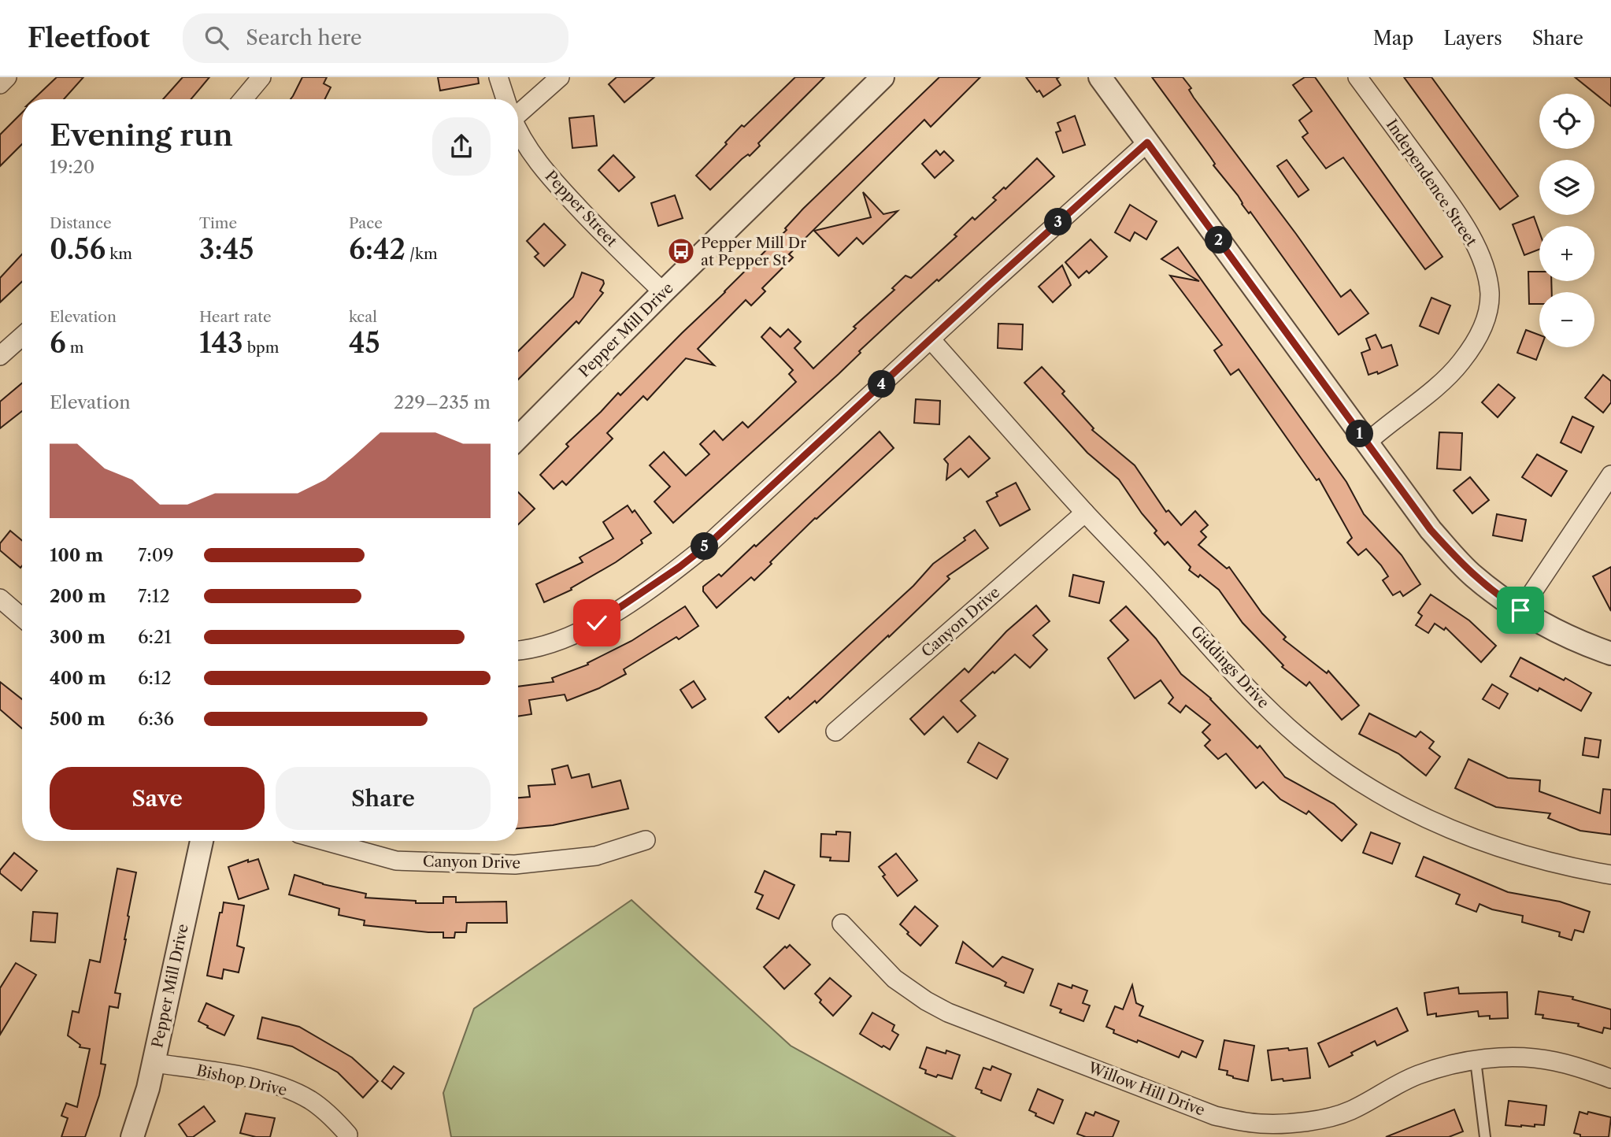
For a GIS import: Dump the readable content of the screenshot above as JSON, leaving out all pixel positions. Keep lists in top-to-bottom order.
{
  "streets": {
    "street": [
      "Independence Street",
      "Pepper Street",
      "Pepper Mill Drive",
      "Canyon Drive",
      "Giddings Drive",
      "Bishop Drive",
      "Willow Hill Drive"
    ]
  },
  "crossings": [
    ["Pepper Street", "Pepper Mill Drive"],
    ["Pepper Mill Drive", "Bishop Drive"],
    ["Canyon Drive", "Giddings Drive"]
  ],
  "places": {
    "bus stop": ["Pepper Mill Dr at Pepper St"]
  },
  "page": {
    "header": "Fleetfoot",
    "search": "Search here",
    "nav": ["Map", "Layers", "Share"],
    "map_buttons": ["+", "−"],
    "heading": ["Evening run", "19:20"],
    "stats": [
      ["Distance", "0.56 km"],
      ["Time", "3:45"],
      ["Pace", "6:42 /km"],
      ["Elevation", "6 m"],
      ["Heart rate", "143 bpm"],
      ["kcal", "45"]
    ],
    "pins": [
      "3",
      "2",
      "4",
      "1",
      "5"
    ],
    "chart": ["Elevation", "229–235 m"],
    "list": [
      {
        "name": "100 m",
        "note": "7:09"
      },
      {
        "name": "200 m",
        "note": "7:12"
      },
      {
        "name": "300 m",
        "note": "6:21"
      },
      {
        "name": "400 m",
        "note": "6:12"
      },
      {
        "name": "500 m",
        "note": "6:36"
      }
    ],
    "buttons": ["Save", "Share"]
  }
}
